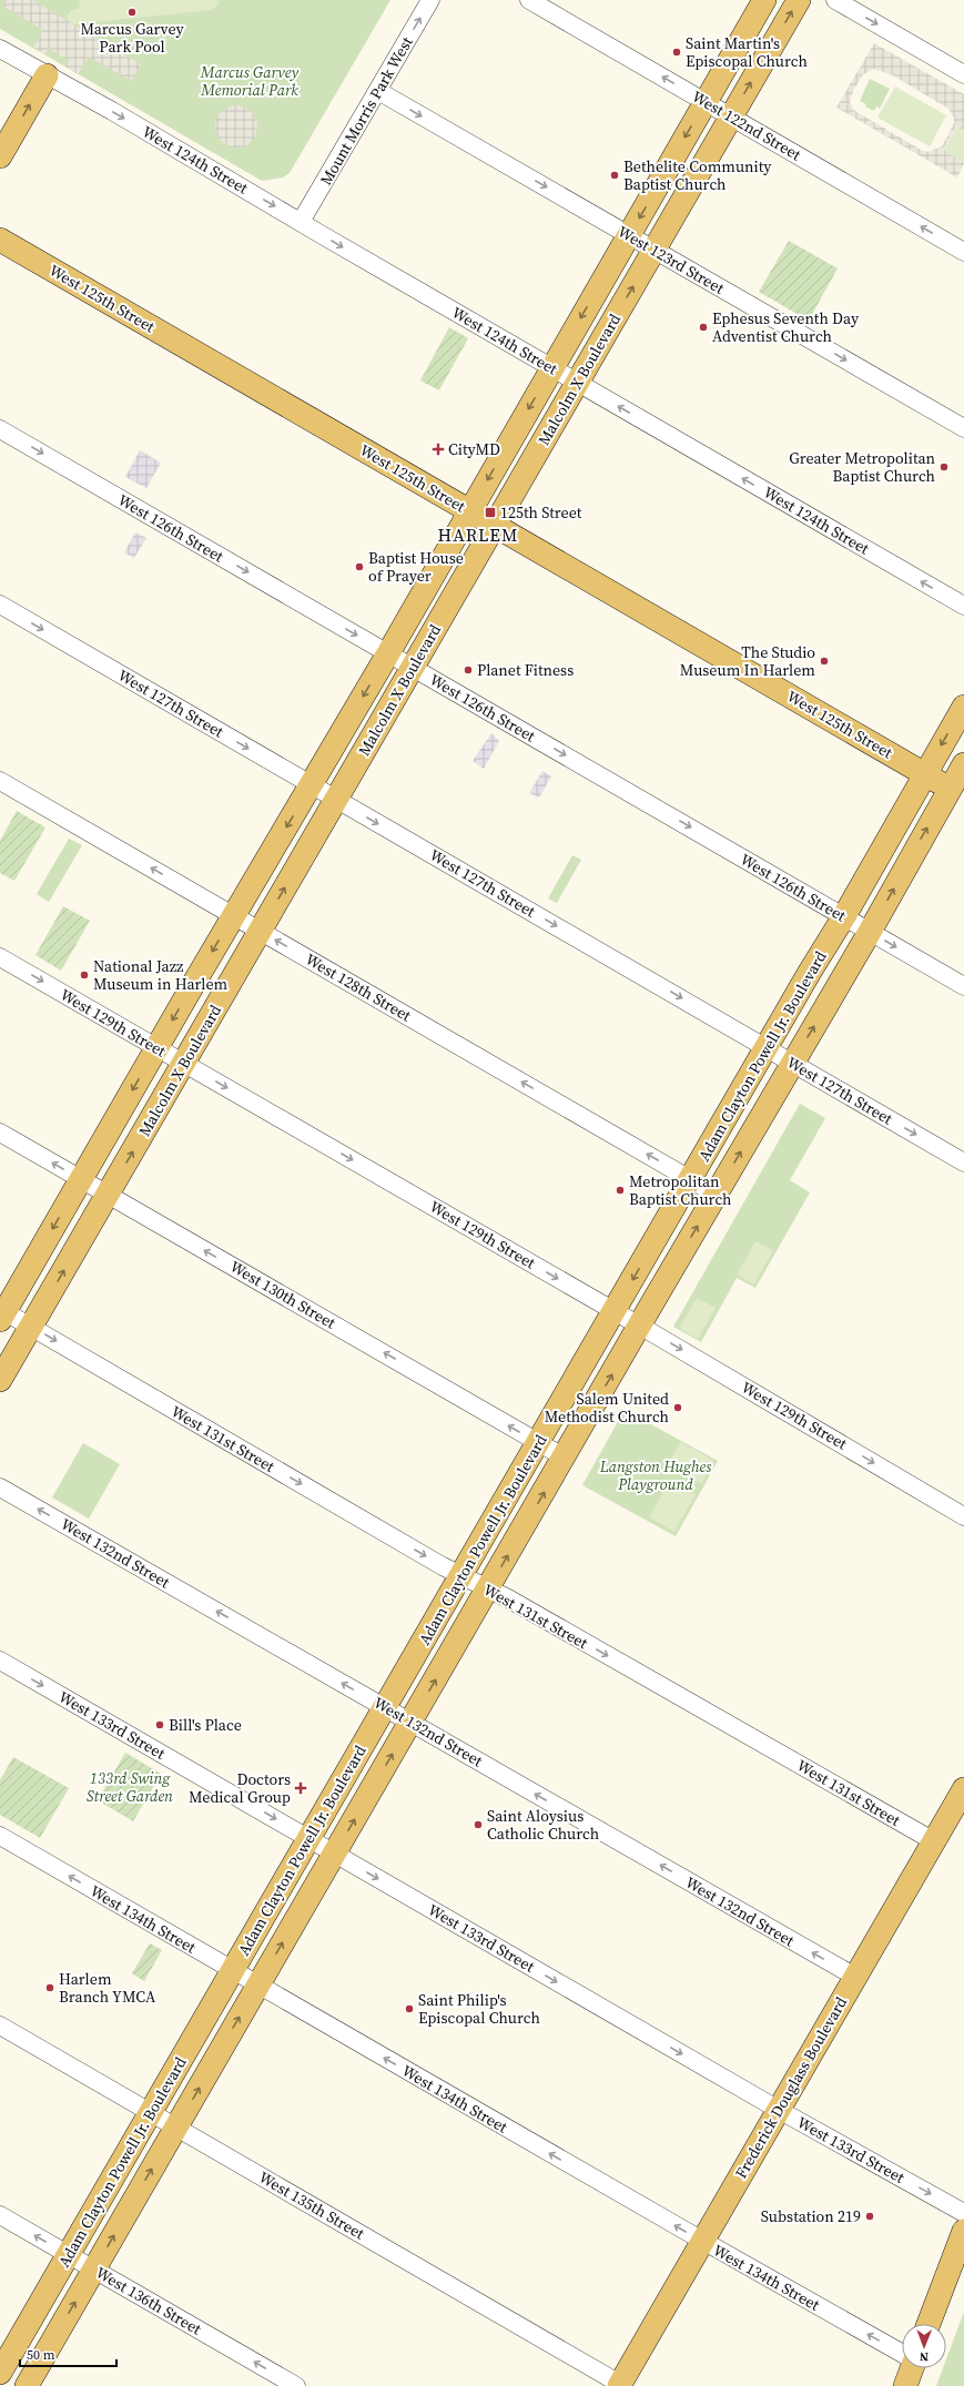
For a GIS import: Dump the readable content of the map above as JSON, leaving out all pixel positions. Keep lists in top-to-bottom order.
{
  "streets": {
    "main road": [
      "West 125th Street",
      "Malcolm X Boulevard",
      "Adam Clayton Powell Jr. Boulevard",
      "Frederick Douglass Boulevard"
    ],
    "street": [
      "Mount Morris Park West",
      "West 122nd Street",
      "West 124th Street",
      "West 123rd Street",
      "West 126th Street",
      "West 127th Street",
      "West 128th Street",
      "West 129th Street",
      "West 130th Street",
      "West 131st Street",
      "West 132nd Street",
      "West 133rd Street",
      "West 134th Street",
      "West 135th Street",
      "West 136th Street"
    ]
  },
  "crossings": [
    ["Mount Morris Park West", "West 124th Street"],
    ["Mount Morris Park West", "West 123rd Street"],
    ["West 122nd Street", "Malcolm X Boulevard"],
    ["West 124th Street", "Malcolm X Boulevard"],
    ["West 123rd Street", "Malcolm X Boulevard"],
    ["West 125th Street", "Malcolm X Boulevard"],
    ["West 125th Street", "Adam Clayton Powell Jr. Boulevard"],
    ["Malcolm X Boulevard", "West 126th Street"],
    ["Malcolm X Boulevard", "West 127th Street"],
    ["Malcolm X Boulevard", "West 128th Street"],
    ["Malcolm X Boulevard", "West 129th Street"],
    ["Malcolm X Boulevard", "West 130th Street"],
    ["Malcolm X Boulevard", "West 131st Street"],
    ["West 126th Street", "Adam Clayton Powell Jr. Boulevard"],
    ["West 127th Street", "Adam Clayton Powell Jr. Boulevard"],
    ["West 128th Street", "Adam Clayton Powell Jr. Boulevard"],
    ["West 129th Street", "Adam Clayton Powell Jr. Boulevard"],
    ["Adam Clayton Powell Jr. Boulevard", "West 130th Street"],
    ["Adam Clayton Powell Jr. Boulevard", "West 131st Street"],
    ["Adam Clayton Powell Jr. Boulevard", "West 132nd Street"],
    ["Adam Clayton Powell Jr. Boulevard", "West 133rd Street"],
    ["Adam Clayton Powell Jr. Boulevard", "West 134th Street"],
    ["Adam Clayton Powell Jr. Boulevard", "West 135th Street"],
    ["Adam Clayton Powell Jr. Boulevard", "West 136th Street"],
    ["West 131st Street", "Frederick Douglass Boulevard"],
    ["West 132nd Street", "Frederick Douglass Boulevard"],
    ["West 133rd Street", "Frederick Douglass Boulevard"],
    ["West 134th Street", "Frederick Douglass Boulevard"],
    ["Frederick Douglass Boulevard", "West 135th Street"]
  ],
  "one_way": [
    "Mount Morris Park West",
    "West 123rd Street",
    "West 126th Street",
    "West 127th Street",
    "West 128th Street",
    "West 129th Street",
    "West 130th Street",
    "West 131st Street",
    "West 132nd Street",
    "West 133rd Street",
    "West 134th Street",
    "West 136th Street"
  ],
  "districts": ["HARLEM"],
  "parks": ["Marcus Garvey Memorial Park", "Langston Hughes Playground", "133rd Swing Street Garden"],
  "places": {
    "other": [
      "Marcus Garvey Park Pool",
      "Saint Martin's Episcopal Church",
      "Bethelite Community Baptist Church",
      "Ephesus Seventh Day Adventist Church",
      "Greater Metropolitan Baptist Church",
      "Baptist House of Prayer",
      "The Studio Museum In Harlem",
      "Planet Fitness",
      "National Jazz Museum in Harlem",
      "Metropolitan Baptist Church",
      "Salem United Methodist Church",
      "Bill's Place",
      "Saint Aloysius Catholic Church",
      "Harlem Branch YMCA",
      "Saint Philip's Episcopal Church",
      "Substation 219"
    ],
    "health": ["CityMD", "Doctors Medical Group"],
    "transit": ["125th Street"]
  },
  "scale_bar": "50 m",
  "north": "bottom"
}
